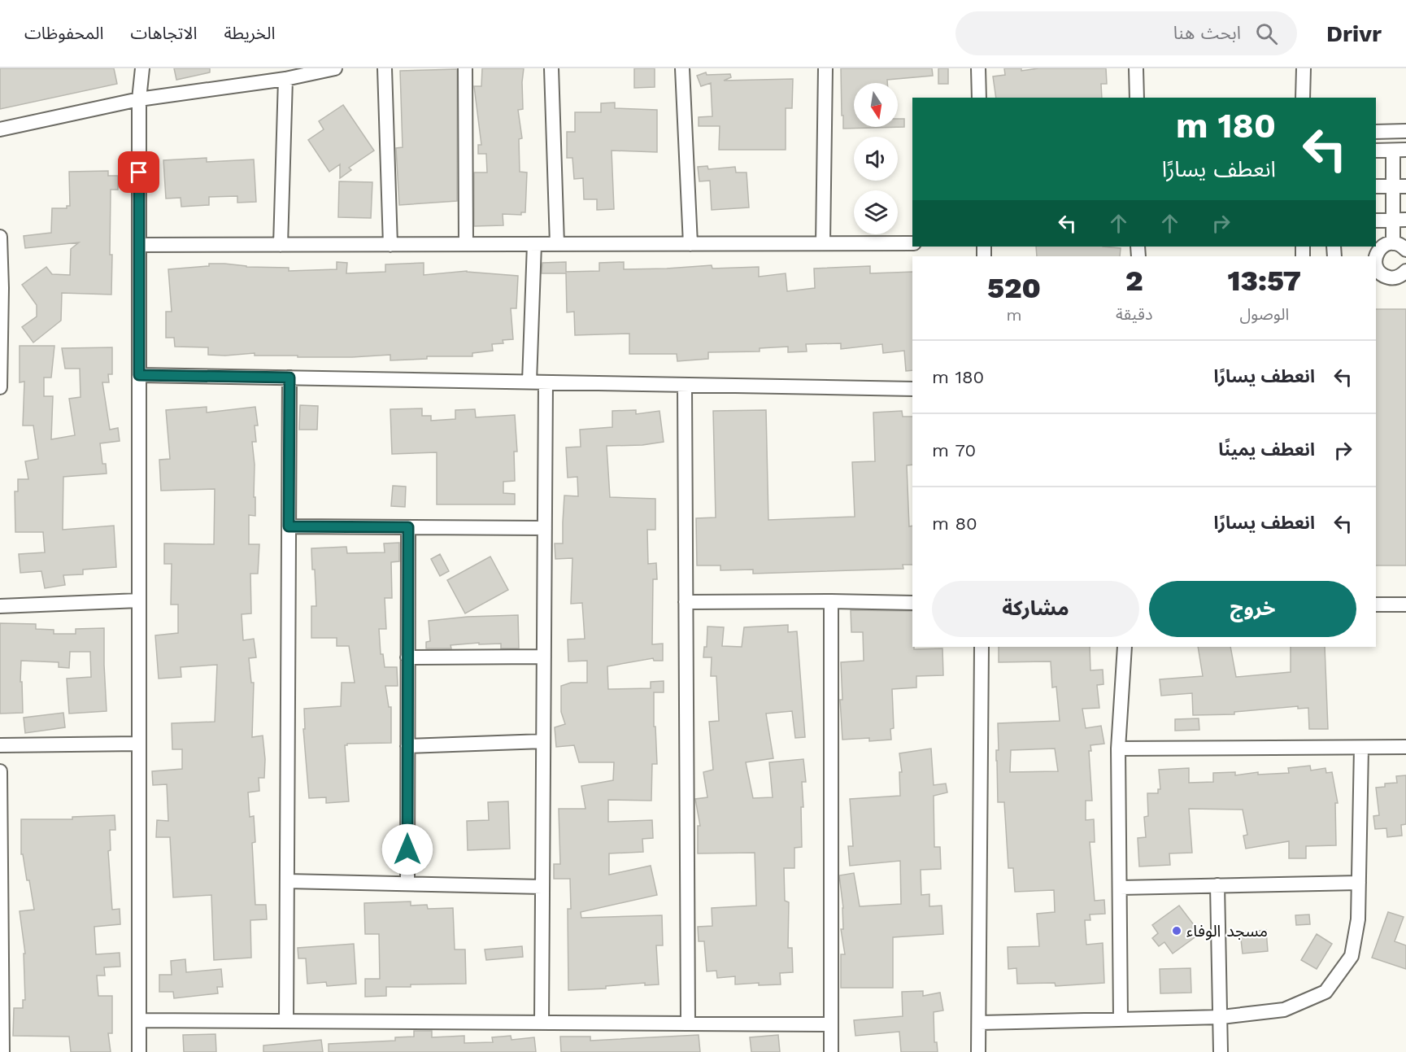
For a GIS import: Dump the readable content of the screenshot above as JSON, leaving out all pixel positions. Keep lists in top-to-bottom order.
{
  "places": ["مسجد الوفاء"],
  "north": "bottom",
  "page": {
    "header": "Drivr",
    "search": "ابحث هنا",
    "nav": ["الخريطة", "الاتجاهات", "المحفوظات"],
    "turn": ["180 m", "انعطف يسارًا"],
    "eta": [
      "13:57",
      "الوصول",
      "2",
      "دقيقة",
      "520",
      "m"
    ],
    "list": [
      {
        "name": "انعطف يسارًا",
        "value": "180 m"
      },
      {
        "name": "انعطف يمينًا",
        "value": "70 m"
      },
      {
        "name": "انعطف يسارًا",
        "value": "80 m"
      }
    ],
    "buttons": ["خروج", "مشاركة"]
  }
}
